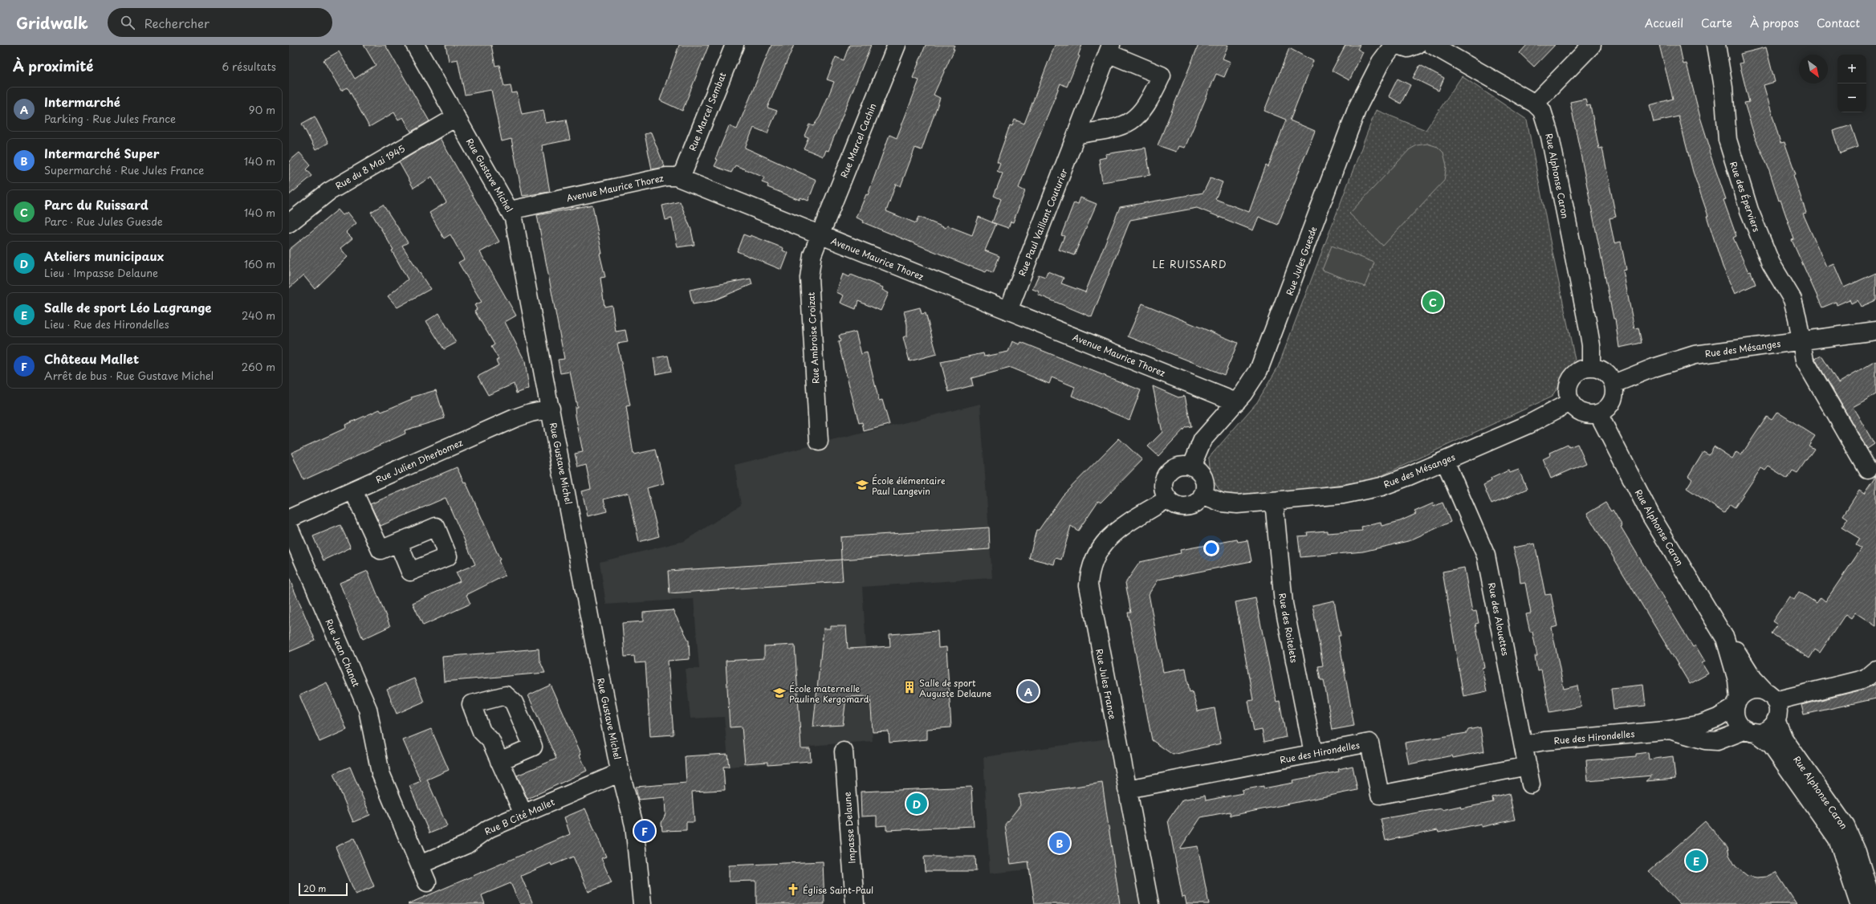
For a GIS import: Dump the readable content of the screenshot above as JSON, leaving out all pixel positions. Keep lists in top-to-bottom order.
{
  "streets": {
    "street": [
      "Rue Marcel Sembat",
      "Rue Marcel Cachin",
      "Rue du 8 Mai 1945",
      "Rue Gustave Michel",
      "Rue Alphonse Caron",
      "Avenue Maurice Thorez",
      "Rue des Éperviers",
      "Rue Paul Vaillant Couturier",
      "Rue Jules Guesde",
      "Rue Ambroise Croizat",
      "Rue des Mésanges",
      "Rue Julien Dherbomez",
      "Rue des Alouettes",
      "Rue des Roitelets",
      "Rue Jean Chanat",
      "Rue Jules France",
      "Rue des Hirondelles",
      "Rue B Cité Mallet",
      "Impasse Delaune"
    ]
  },
  "crossings": [
    ["Rue Marcel Sembat", "Avenue Maurice Thorez"],
    ["Rue Marcel Cachin", "Avenue Maurice Thorez"],
    ["Rue Marcel Cachin", "Rue Ambroise Croizat"],
    ["Rue du 8 Mai 1945", "Rue Gustave Michel"],
    ["Rue Gustave Michel", "Avenue Maurice Thorez"],
    ["Rue Gustave Michel", "Rue Julien Dherbomez"],
    ["Rue Gustave Michel", "Rue B Cité Mallet"],
    ["Rue Alphonse Caron", "Rue des Mésanges"],
    ["Rue Alphonse Caron", "Rue des Hirondelles"],
    ["Avenue Maurice Thorez", "Rue Paul Vaillant Couturier"],
    ["Avenue Maurice Thorez", "Rue Jules Guesde"],
    ["Avenue Maurice Thorez", "Rue Ambroise Croizat"],
    ["Rue des Éperviers", "Rue des Mésanges"],
    ["Rue Jules Guesde", "Rue des Mésanges"],
    ["Rue Jules Guesde", "Rue Jules France"],
    ["Rue des Mésanges", "Rue des Alouettes"],
    ["Rue des Mésanges", "Rue des Roitelets"],
    ["Rue des Mésanges", "Rue Jules France"],
    ["Rue des Alouettes", "Rue des Hirondelles"],
    ["Rue des Roitelets", "Rue des Hirondelles"],
    ["Rue Jean Chanat", "Rue B Cité Mallet"],
    ["Rue Jules France", "Rue des Hirondelles"]
  ],
  "districts": ["LE RUISSARD"],
  "places": {
    "school or university": ["École élémentaire Paul Langevin", "École maternelle Pauline Kergomard"],
    "building": ["Salle de sport Auguste Delaune"],
    "church": ["Église Saint-Paul"]
  },
  "scale_bar": "20 m",
  "north": "bottom right",
  "page": {
    "header": "Gridwalk",
    "search": "Rechercher",
    "nav": [
      "Accueil",
      "Carte",
      "À propos",
      "Contact"
    ],
    "heading": ["À proximité", "6 résultats"],
    "map_buttons": ["+", "−"],
    "list": [
      {
        "mark": "A",
        "name": "Intermarché",
        "note": "Parking · Rue Jules France",
        "value": "90 m"
      },
      {
        "mark": "B",
        "name": "Intermarché Super",
        "note": "Supermarché · Rue Jules France",
        "value": "140 m"
      },
      {
        "mark": "C",
        "name": "Parc du Ruissard",
        "note": "Parc · Rue Jules Guesde",
        "value": "140 m"
      },
      {
        "mark": "D",
        "name": "Ateliers municipaux",
        "note": "Lieu · Impasse Delaune",
        "value": "160 m"
      },
      {
        "mark": "E",
        "name": "Salle de sport Léo Lagrange",
        "note": "Lieu · Rue des Hirondelles",
        "value": "240 m"
      },
      {
        "mark": "F",
        "name": "Château Mallet",
        "note": "Arrêt de bus · Rue Gustave Michel",
        "value": "260 m"
      }
    ],
    "pins": [
      "C",
      "A",
      "D",
      "F",
      "B",
      "E"
    ],
    "scale": "20 m"
  }
}
